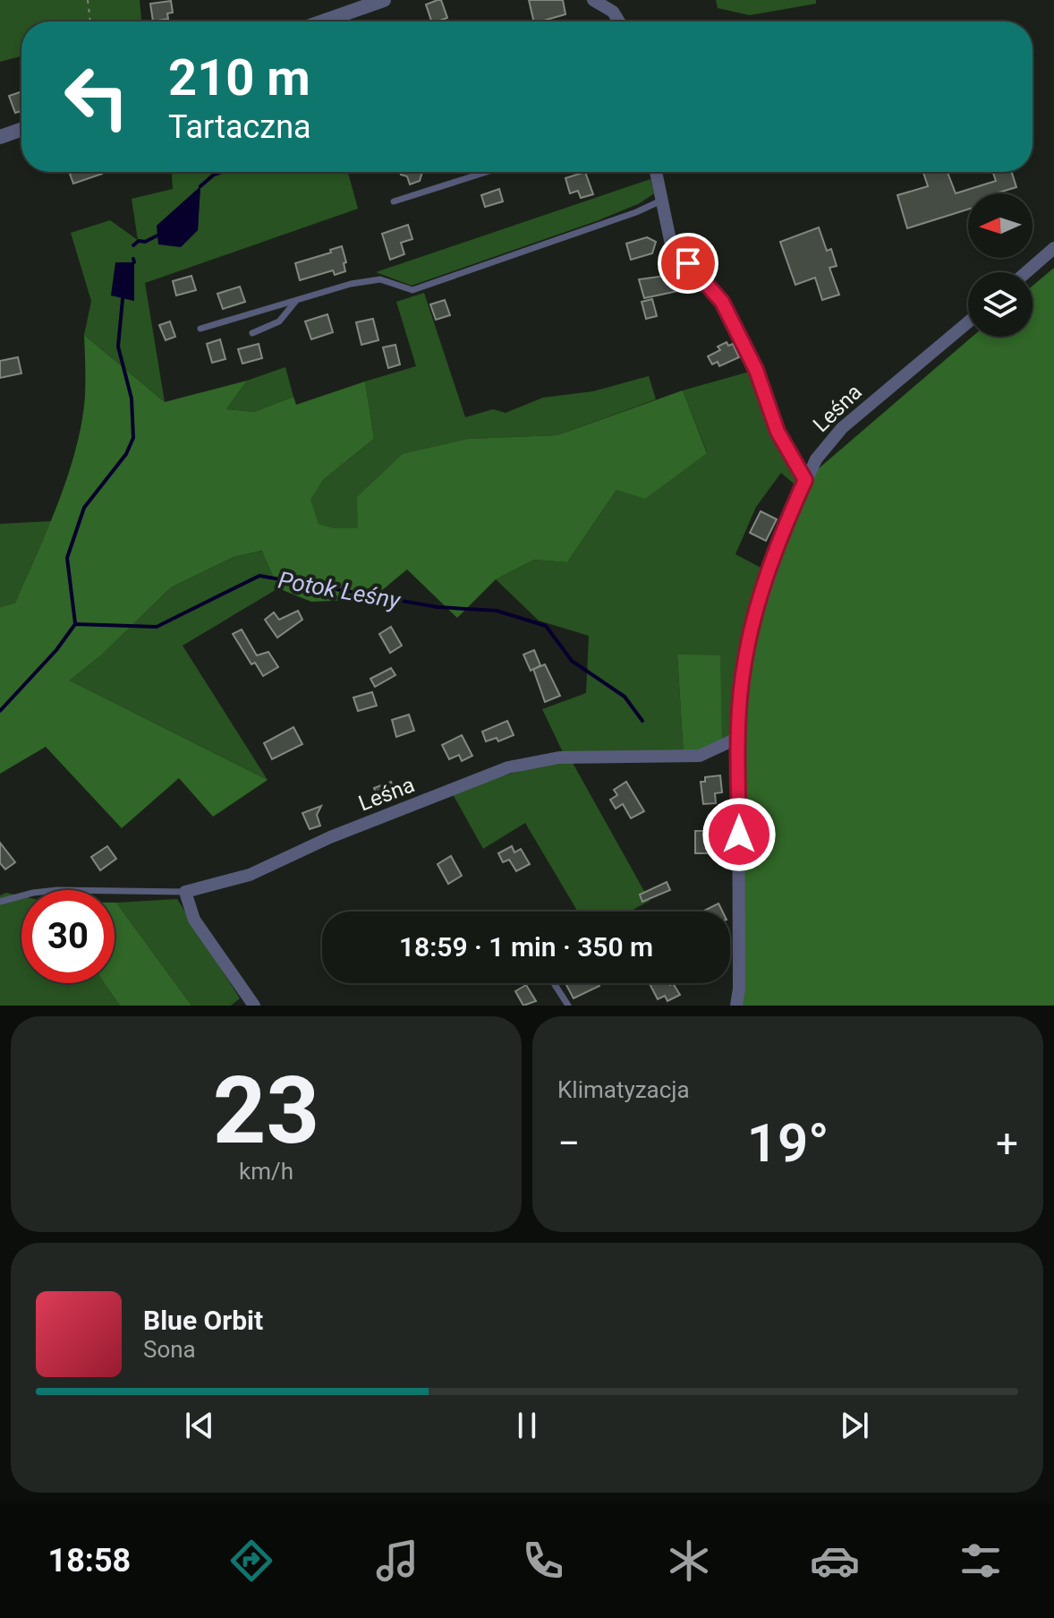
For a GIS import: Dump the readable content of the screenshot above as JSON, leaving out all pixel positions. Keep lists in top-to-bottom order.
{
  "streets": {
    "street": ["Leśna"]
  },
  "water": ["Potok Leśny"],
  "north": "left",
  "page": {
    "turn": ["210 m", "Tartaczna"],
    "limit": "30",
    "trip": "18:59 · 1 min · 350 m",
    "tile": [
      ["23", "km/h"],
      "Klimatyzacja"
    ],
    "heat": ["−", "19°", "+"],
    "song": ["Blue Orbit", "Sona"],
    "tabs": "18:58"
  }
}
